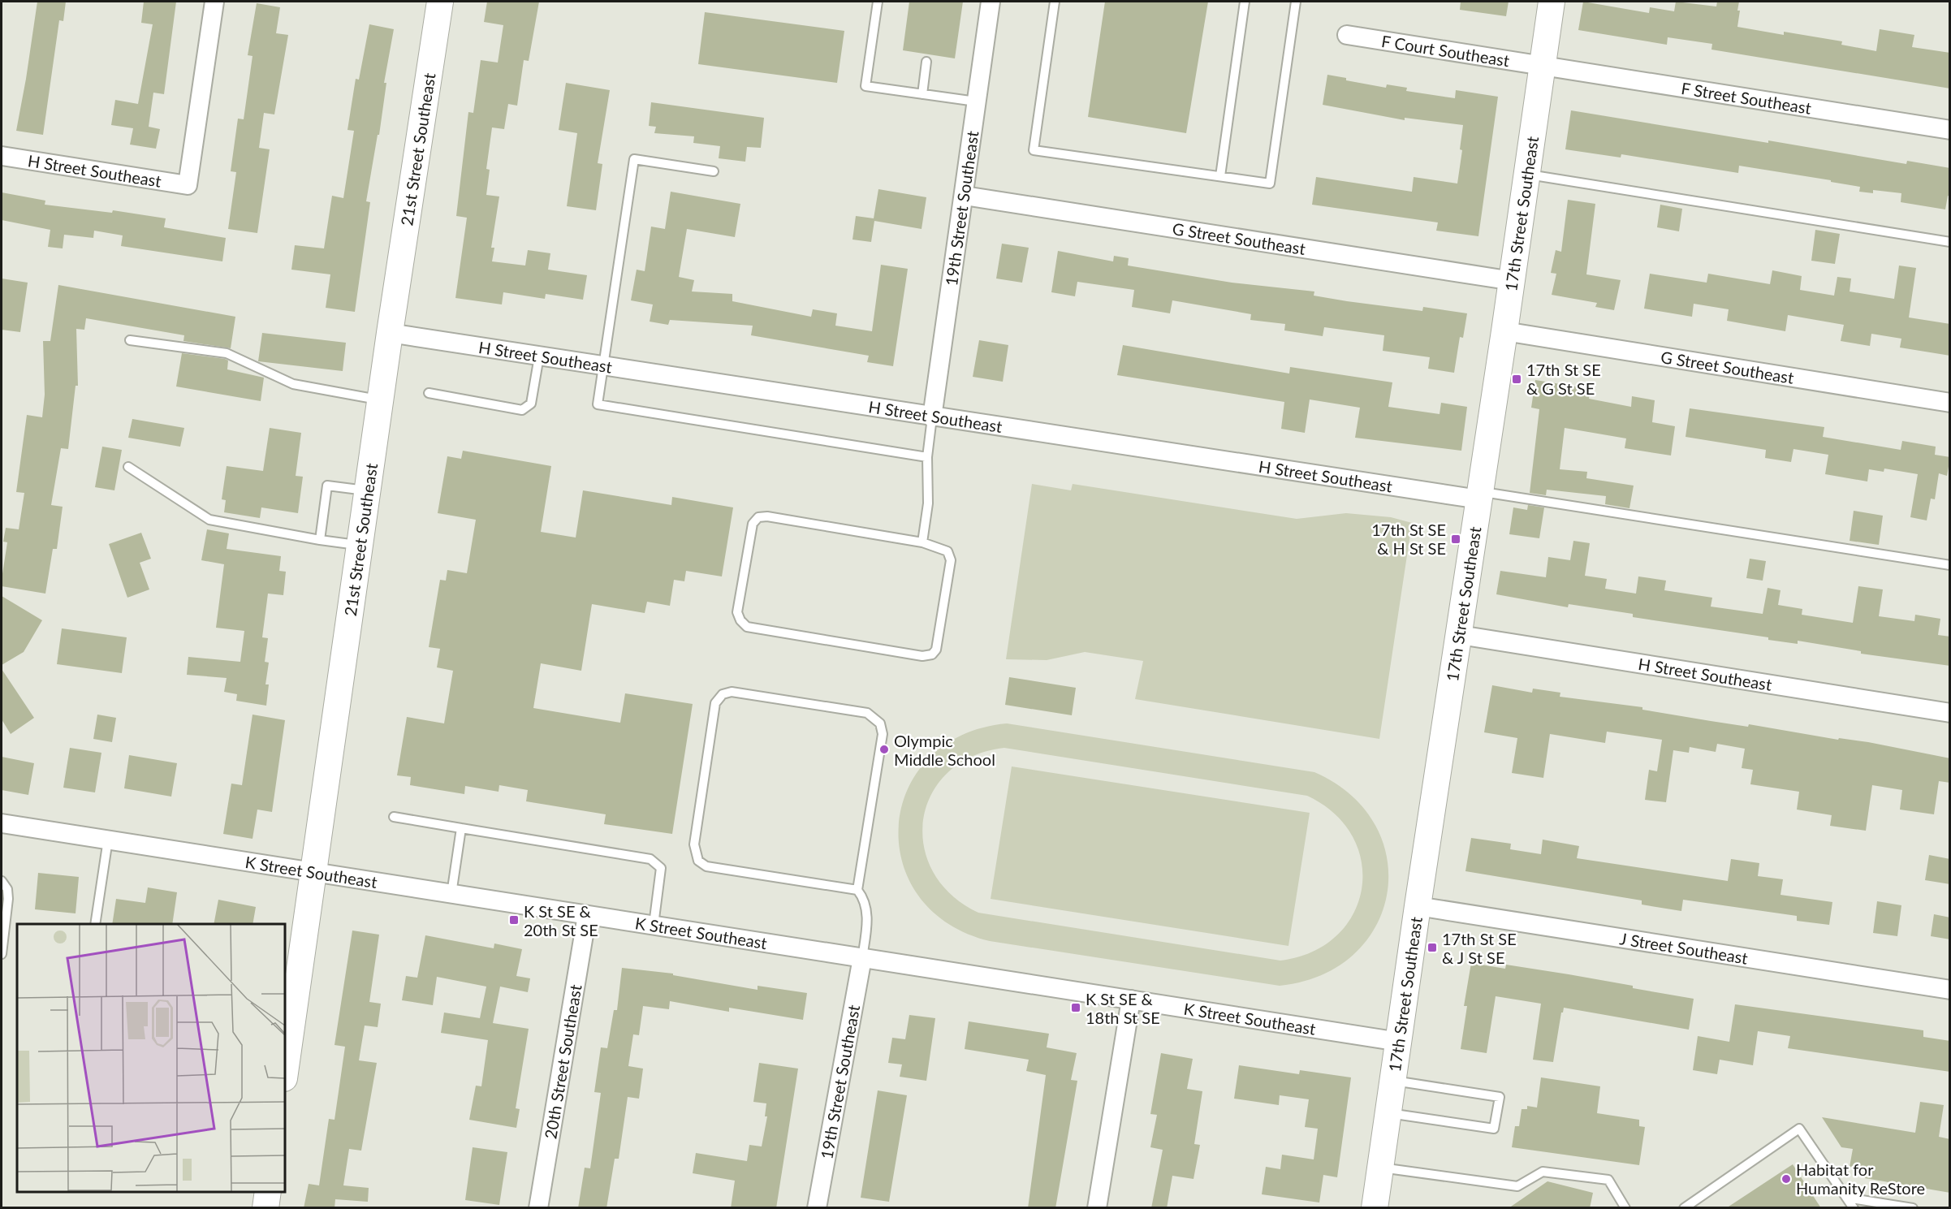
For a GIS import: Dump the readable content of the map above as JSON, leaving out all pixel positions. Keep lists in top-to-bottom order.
{
  "streets": {
    "street": [
      "F Court Southeast",
      "F Street Southeast",
      "21st Street Southeast",
      "H Street Southeast",
      "19th Street Southeast",
      "17th Street Southeast",
      "G Street Southeast",
      "K Street Southeast",
      "J Street Southeast",
      "20th Street Southeast"
    ]
  },
  "crossings": [
    ["F Court Southeast", "F Street Southeast"],
    ["F Court Southeast", "17th Street Southeast"],
    ["F Street Southeast", "17th Street Southeast"],
    ["21st Street Southeast", "H Street Southeast"],
    ["21st Street Southeast", "K Street Southeast"],
    ["H Street Southeast", "19th Street Southeast"],
    ["H Street Southeast", "17th Street Southeast"],
    ["19th Street Southeast", "G Street Southeast"],
    ["19th Street Southeast", "K Street Southeast"],
    ["17th Street Southeast", "G Street Southeast"],
    ["17th Street Southeast", "K Street Southeast"],
    ["17th Street Southeast", "J Street Southeast"],
    ["K Street Southeast", "20th Street Southeast"]
  ],
  "places": {
    "transit": [
      "17th St SE & G St SE",
      "17th St SE & H St SE",
      "K St SE & 20th St SE",
      "17th St SE & J St SE",
      "K St SE & 18th St SE"
    ],
    "other": ["Olympic Middle School", "Habitat for Humanity ReStore"]
  }
}
